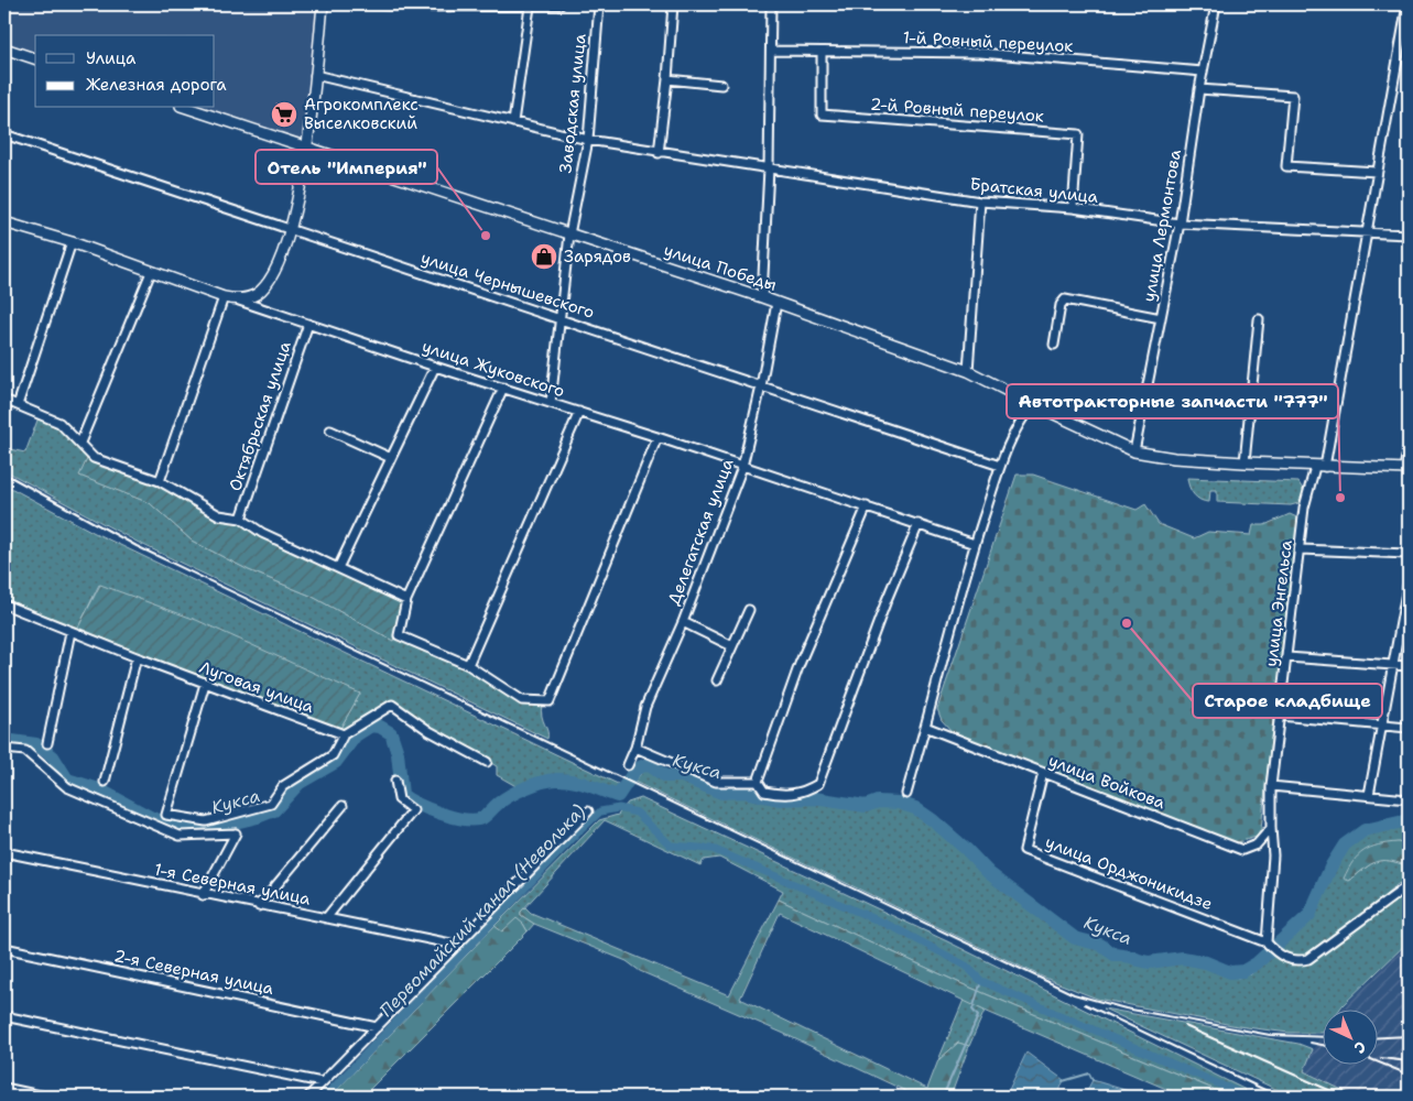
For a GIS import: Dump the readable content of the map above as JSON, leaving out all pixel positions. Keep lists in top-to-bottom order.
{
  "streets": {
    "street": [
      "1-й Ровный переулок",
      "Заводская улица",
      "2-й Ровный переулок",
      "Братская улица",
      "улица Лермонтова",
      "улица Победы",
      "улица Чернышевского",
      "улица Жуковского",
      "Октябрьская улица",
      "Делегатская улица",
      "улица Энгельса",
      "Луговая улица",
      "улица Войкова",
      "улица Орджоникидзе",
      "1-я Северная улица",
      "2-я Северная улица"
    ]
  },
  "crossings": [
    ["1-й Ровный переулок", "2-й Ровный переулок"],
    ["1-й Ровный переулок", "улица Лермонтова"],
    ["Заводская улица", "Братская улица"],
    ["Заводская улица", "улица Победы"],
    ["Заводская улица", "улица Чернышевского"],
    ["Заводская улица", "улица Жуковского"],
    ["2-й Ровный переулок", "Братская улица"],
    ["Братская улица", "улица Лермонтова"],
    ["Братская улица", "улица Энгельса"],
    ["улица Лермонтова", "улица Победы"],
    ["улица Победы", "Делегатская улица"],
    ["улица Победы", "улица Энгельса"],
    ["улица Чернышевского", "Делегатская улица"],
    ["улица Жуковского", "Октябрьская улица"],
    ["улица Жуковского", "Делегатская улица"],
    ["улица Энгельса", "улица Войкова"],
    ["улица Энгельса", "улица Орджоникидзе"],
    ["улица Войкова", "улица Орджоникидзе"]
  ],
  "water": ["Кукса", "Первомайский канал (Неволька)"],
  "places": {
    "supermarket": ["Агрокомплекс Выселковский"],
    "other": ["Отель \"Империя\"", "Автотракторные запчасти \"777\"", "Старое кладбище"],
    "shop": ["Зарядов"]
  },
  "legend": ["Улица", "Железная дорога"],
  "north": "bottom right"
}
